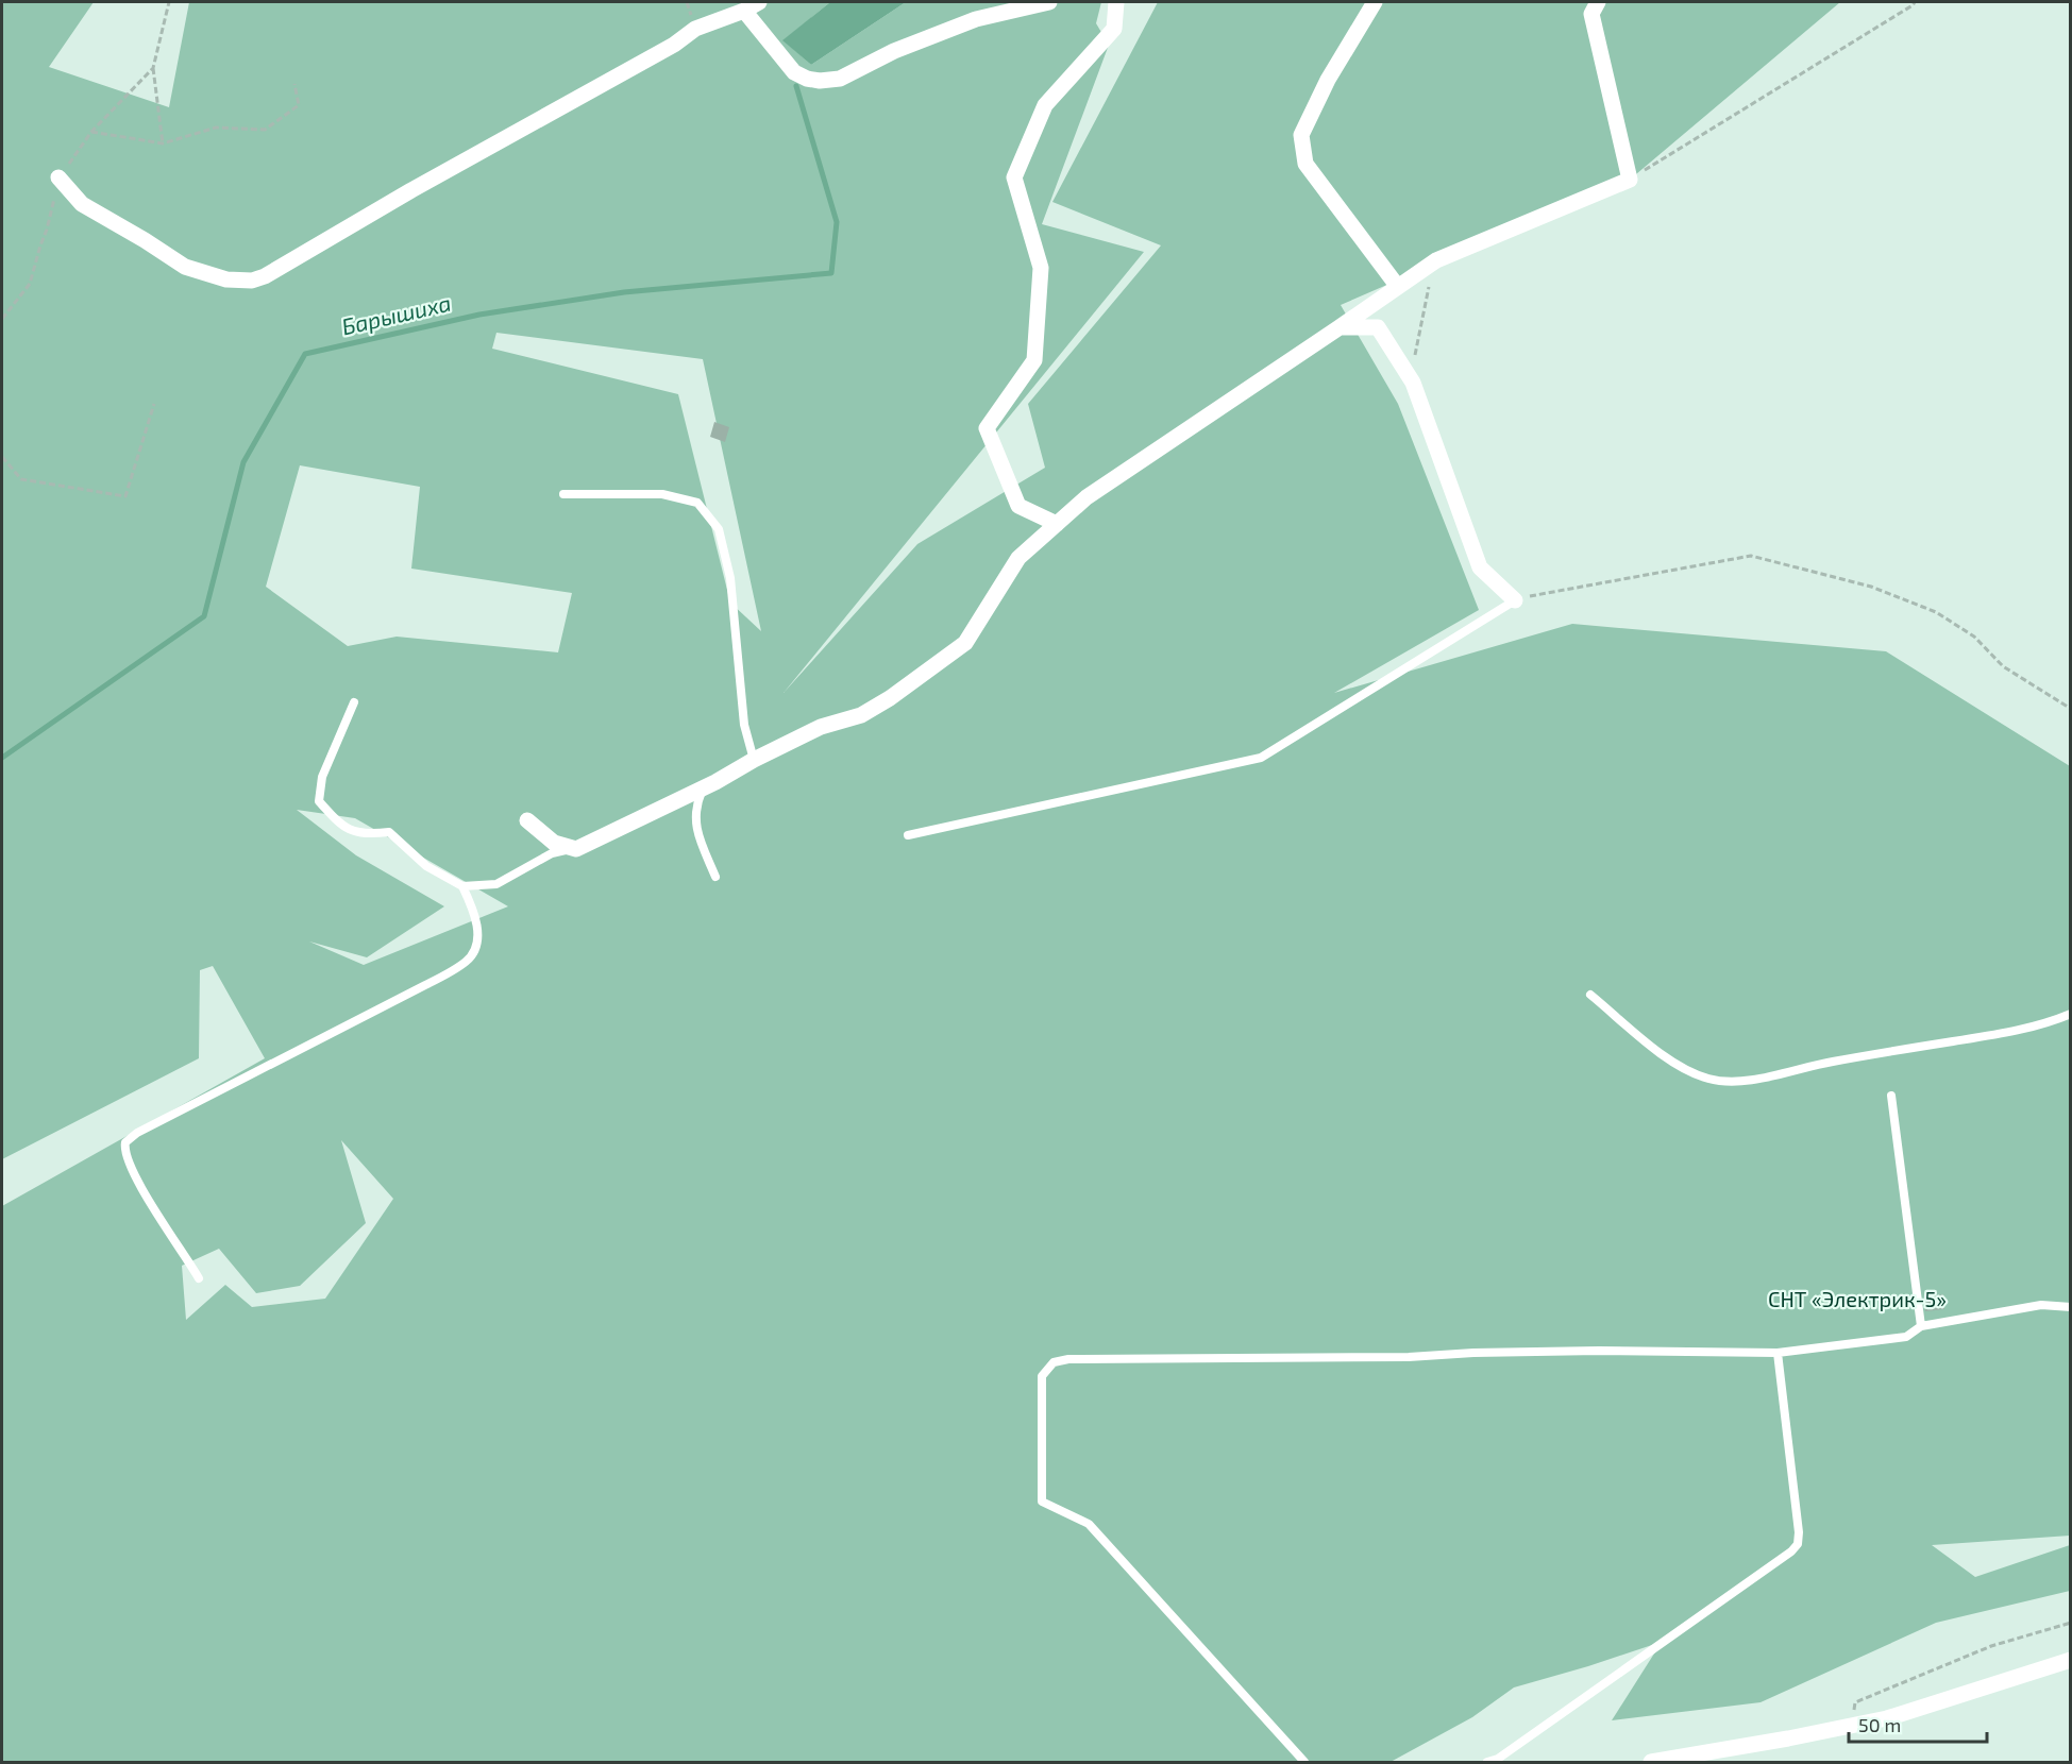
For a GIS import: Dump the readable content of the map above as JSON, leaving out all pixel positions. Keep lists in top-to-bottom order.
{
  "water": ["Барышиха"],
  "parks": ["СНТ «Электрик-5»"],
  "scale_bar": "50 m"
}
